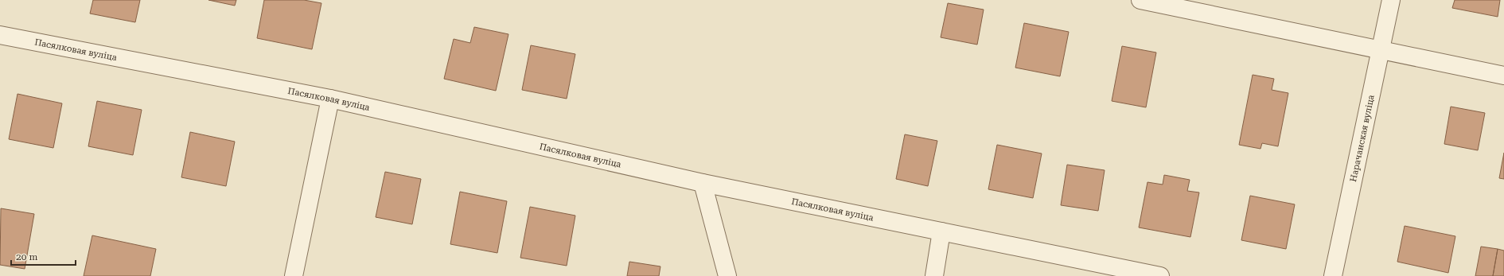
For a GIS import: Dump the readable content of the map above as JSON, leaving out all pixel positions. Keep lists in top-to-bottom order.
{
  "streets": {
    "street": ["Пасялковая вуліца", "Нарачанская вуліца"]
  },
  "scale_bar": "20 m"
}
